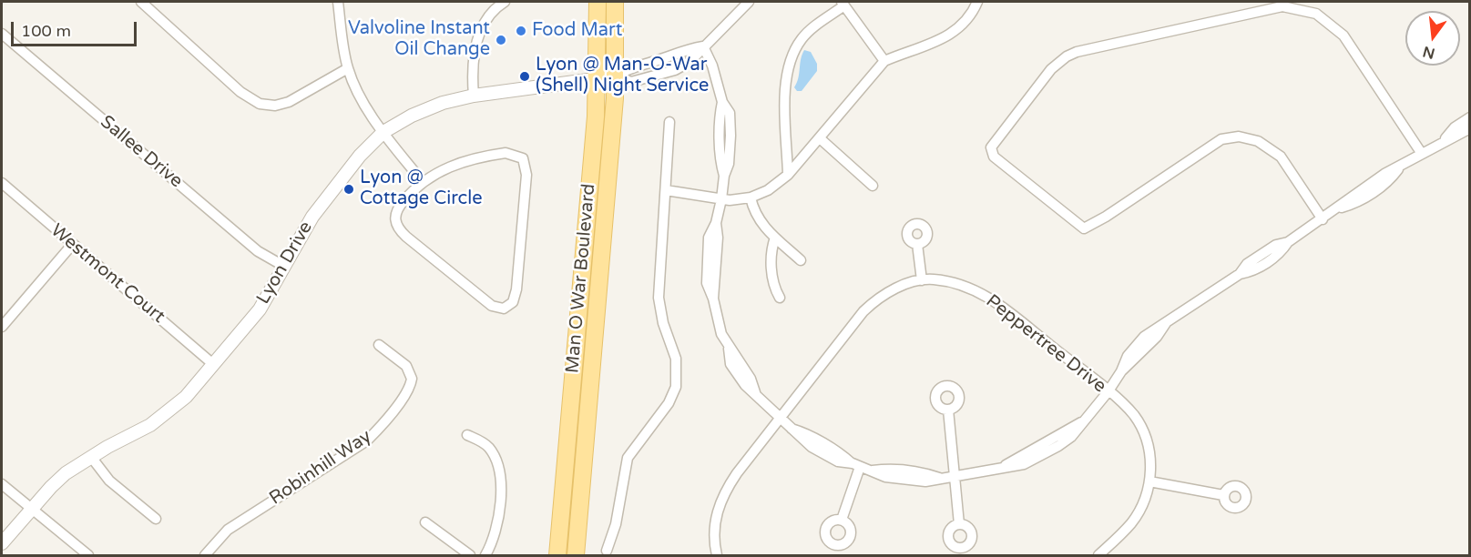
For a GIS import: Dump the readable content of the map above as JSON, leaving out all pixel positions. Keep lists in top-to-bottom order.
{
  "streets": {
    "main road": ["Man O War Boulevard"],
    "street": [
      "Sallee Drive",
      "Lyon Drive",
      "Westmont Court",
      "Peppertree Drive",
      "Robinhill Way"
    ]
  },
  "crossings": [
    ["Sallee Drive", "Lyon Drive"],
    ["Lyon Drive", "Westmont Court"],
    ["Lyon Drive", "Man O War Boulevard"]
  ],
  "places": [
    "Food Mart",
    "Valvoline Instant Oil Change",
    "Lyon @ Man-O-War (Shell) Night Service",
    "Lyon @ Cottage Circle"
  ],
  "scale_bar": "100 m",
  "north": "bottom"
}
